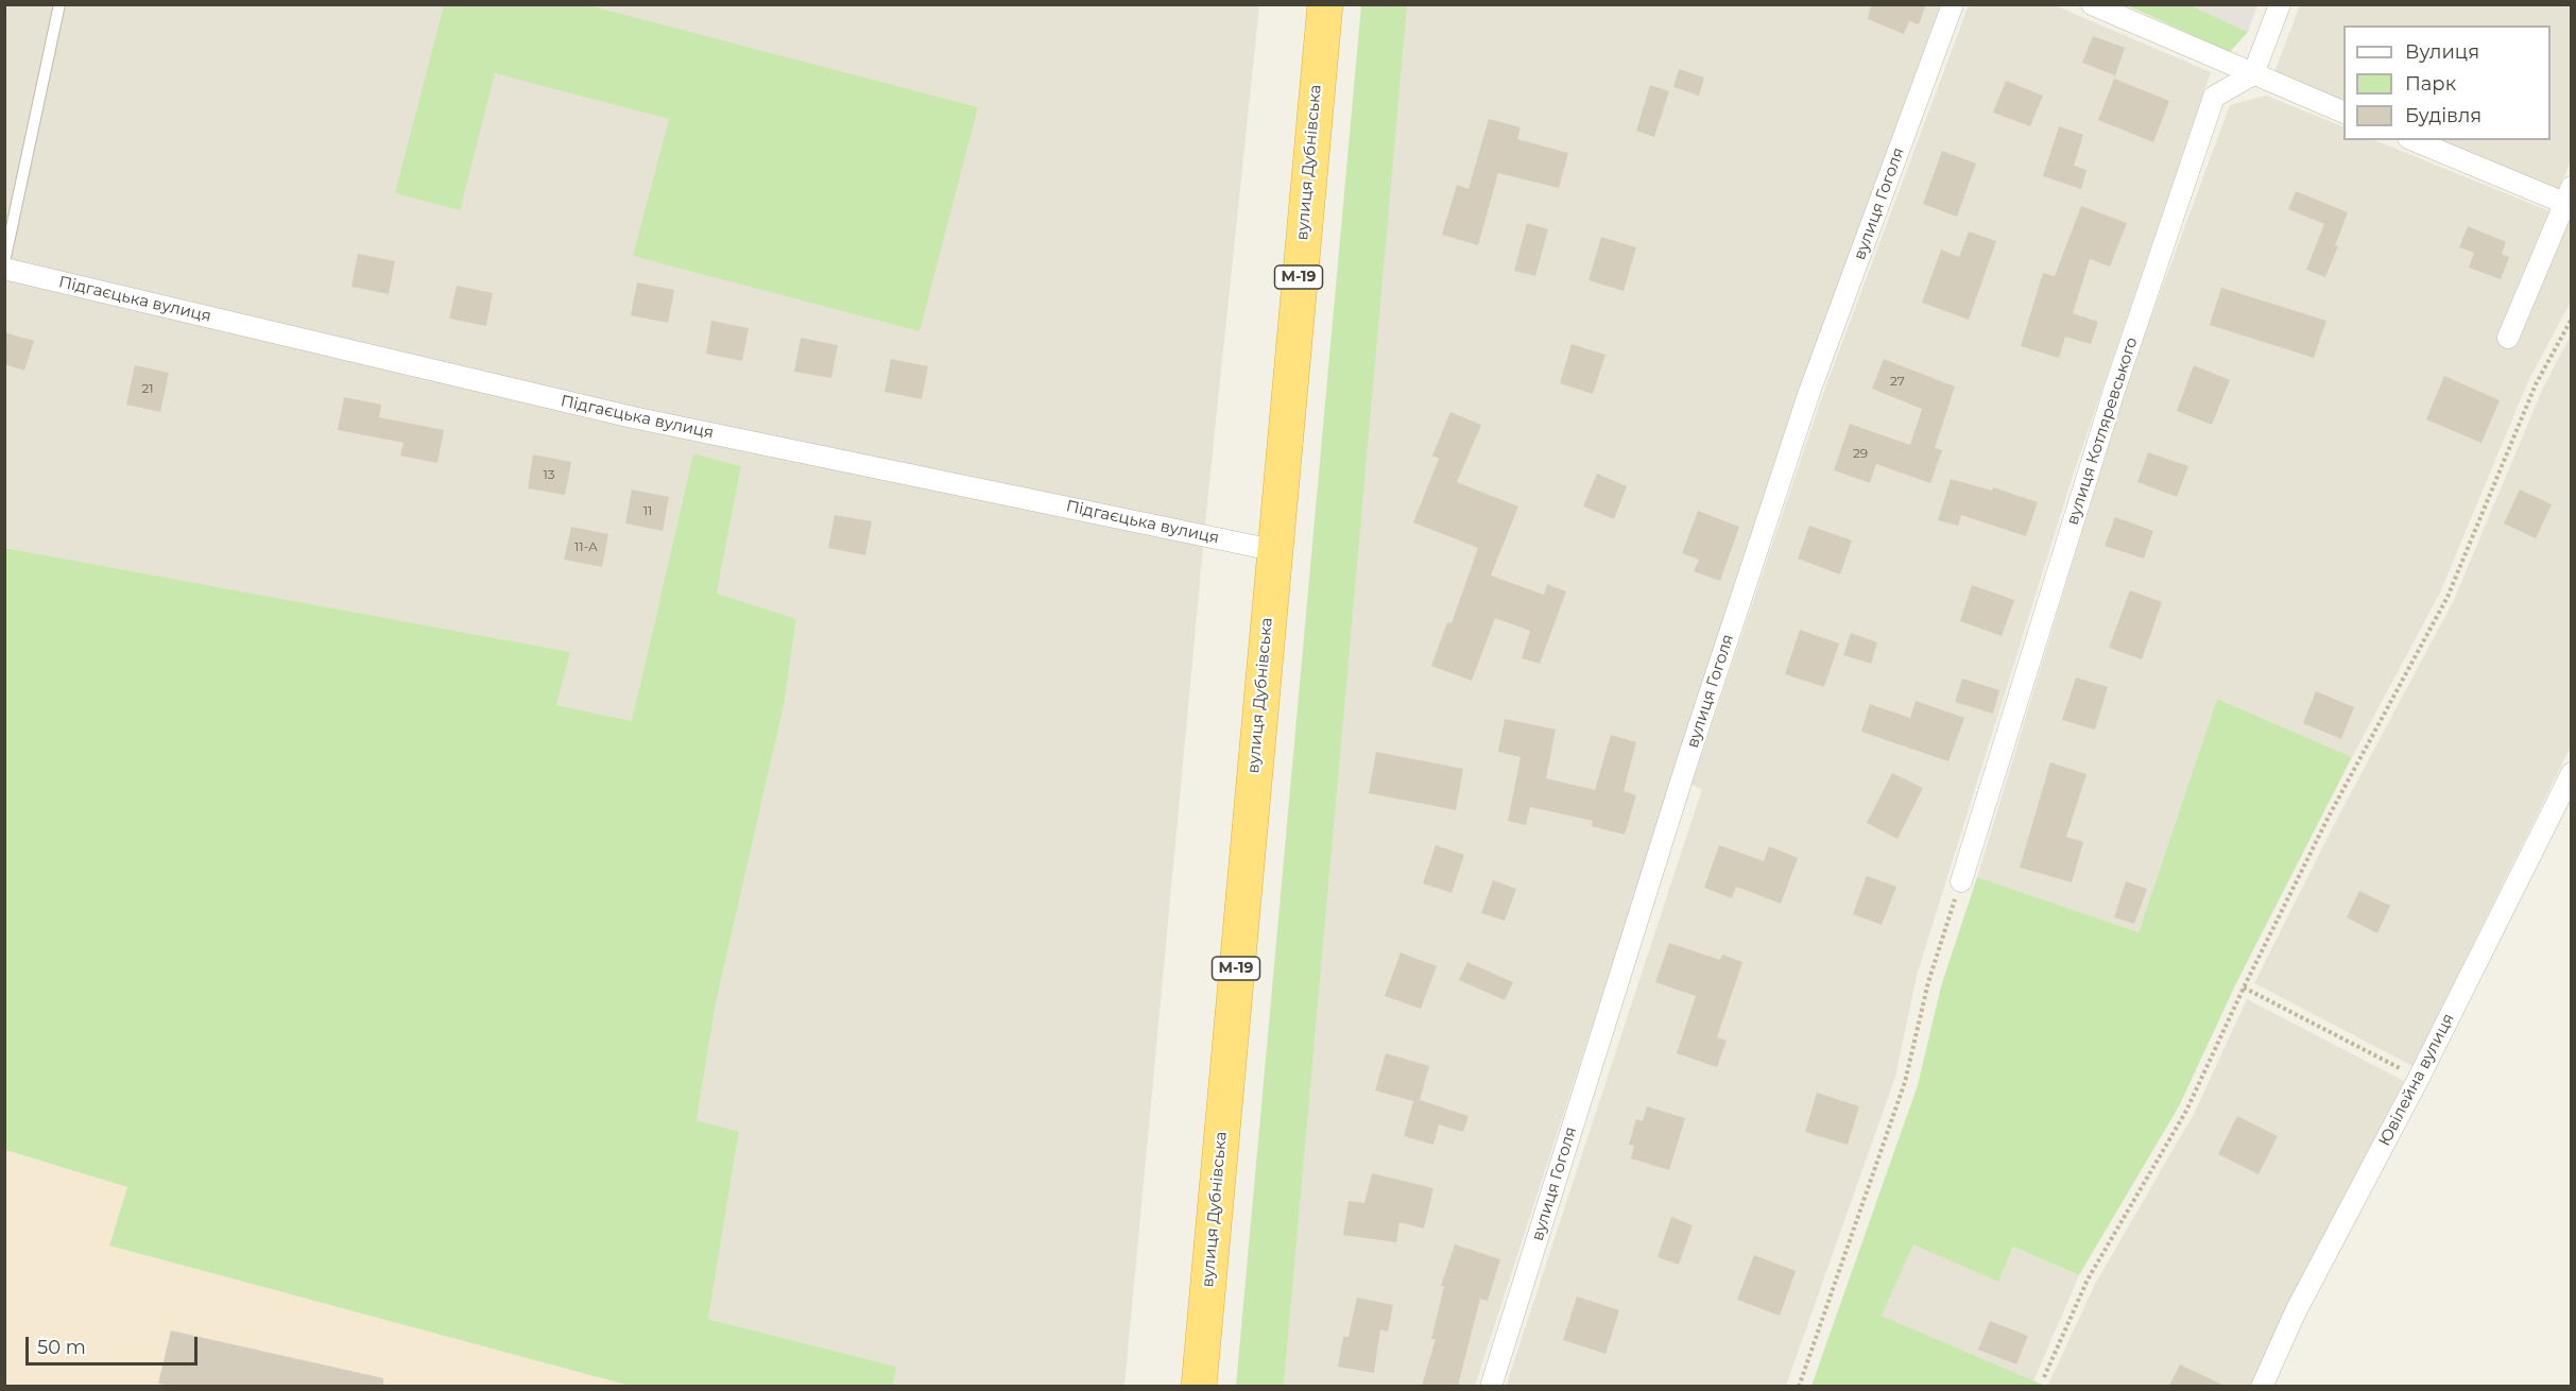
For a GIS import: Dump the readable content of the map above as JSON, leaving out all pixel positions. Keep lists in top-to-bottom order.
{
  "streets": {
    "highway": ["вулиця Дубнівська", "М-19"],
    "street": [
      "вулиця Гоголя",
      "Підгаєцька вулиця",
      "вулиця Котляревського",
      "Ювілейна вулиця"
    ]
  },
  "crossings": [
    ["вулиця Дубнівська", "Підгаєцька вулиця"]
  ],
  "house_numbers": [
    "27",
    "21",
    "29",
    "13",
    "11",
    "11-А"
  ],
  "legend": ["Вулиця", "Парк", "Будівля"],
  "scale_bar": "50 m"
}
